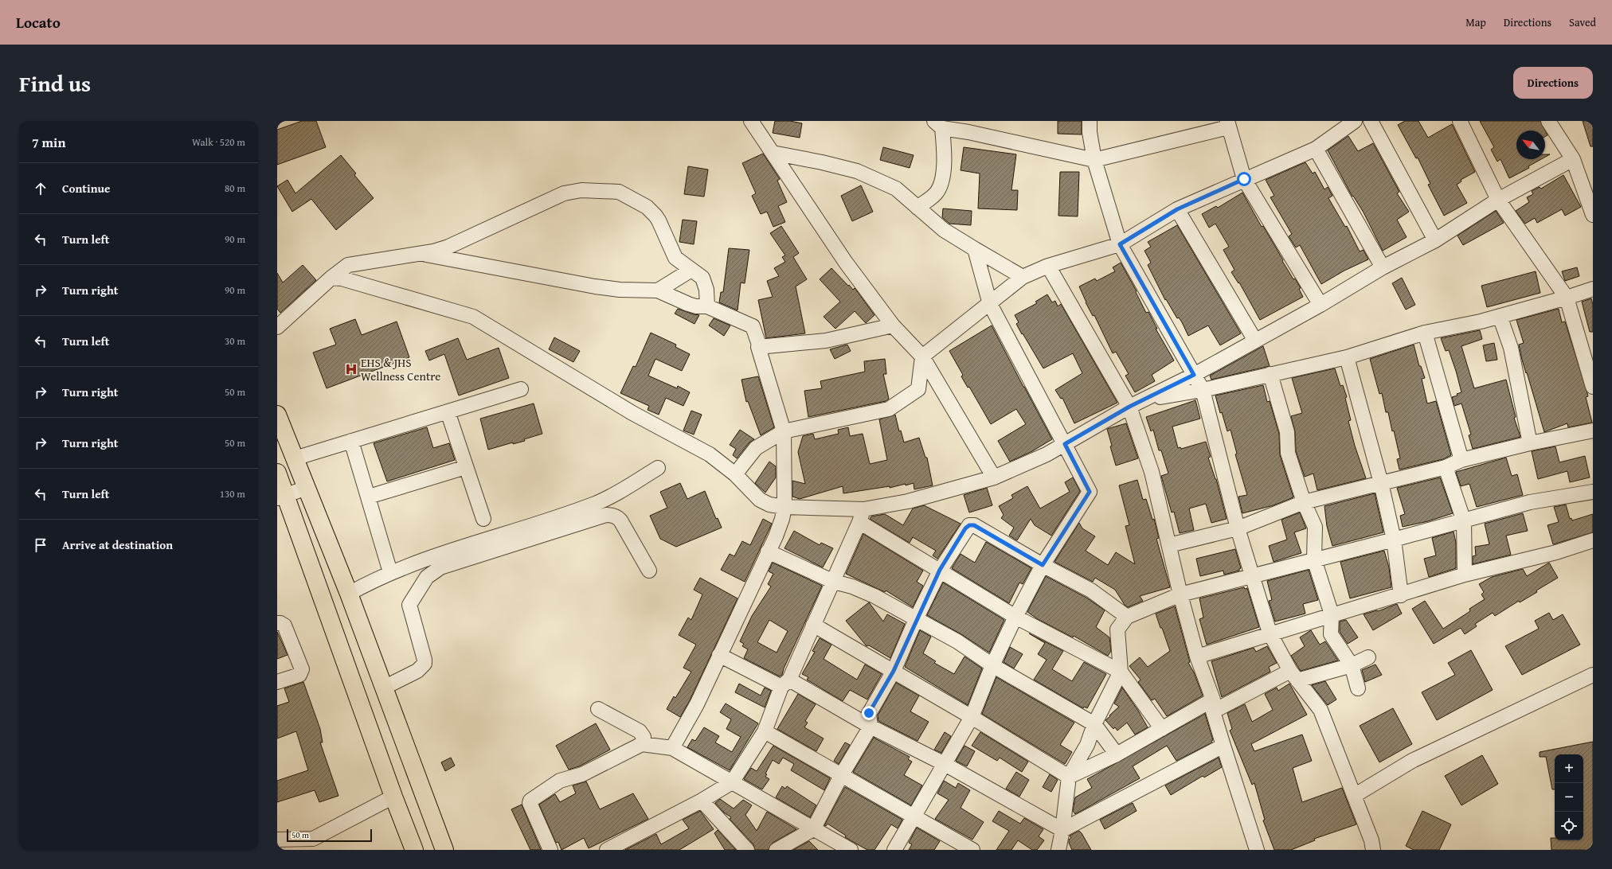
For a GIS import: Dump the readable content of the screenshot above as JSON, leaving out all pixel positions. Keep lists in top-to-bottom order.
{
  "places": {
    "hospital": ["EHS & JHS Wellness Centre"]
  },
  "scale_bar": "50 m",
  "north": "top left",
  "page": {
    "header": "Locato",
    "nav": ["Map", "Directions", "Saved"],
    "title": "Find us",
    "buttons": "Directions",
    "heading": ["7 min", "Walk · 520 m"],
    "list": [
      ["Continue", "80 m"],
      ["Turn left", "90 m"],
      ["Turn right", "90 m"],
      ["Turn left", "30 m"],
      ["Turn right", "50 m"],
      ["Turn right", "50 m"],
      ["Turn left", "130 m"],
      "Arrive at destination"
    ],
    "map_buttons": ["+", "−"],
    "scale": "50 m"
  }
}
